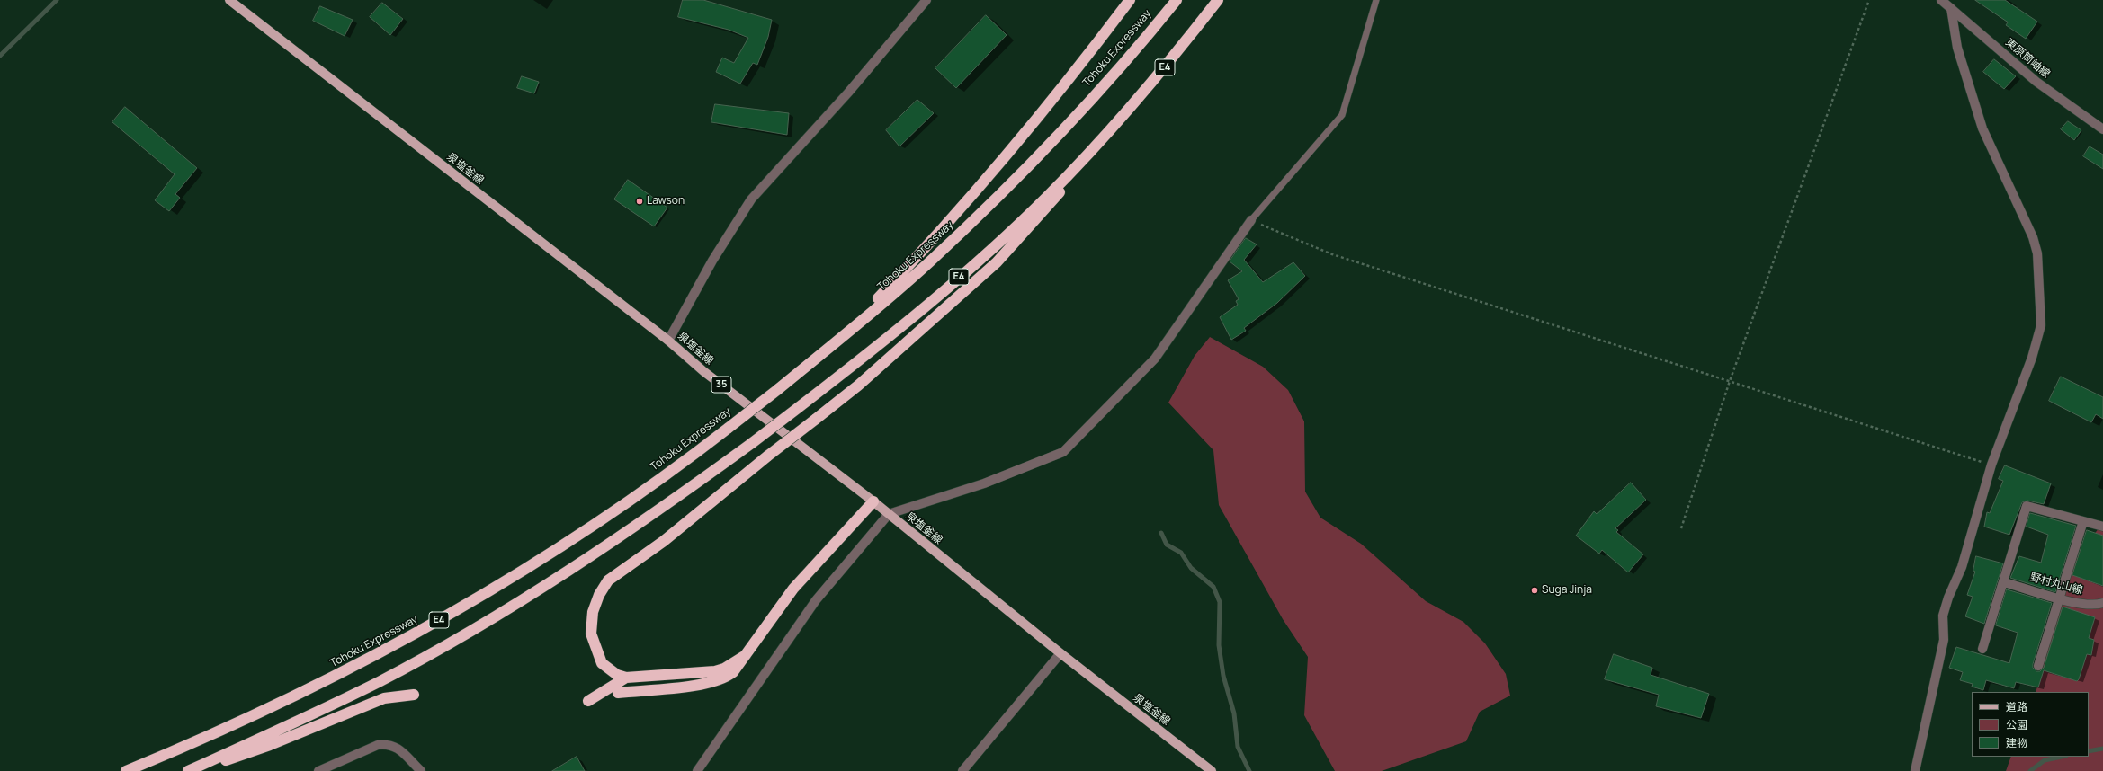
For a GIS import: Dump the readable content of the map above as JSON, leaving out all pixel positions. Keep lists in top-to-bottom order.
{
  "streets": {
    "highway": ["Tohoku Expressway", "E4"],
    "main road": ["泉塩釜線", "35"],
    "street": ["東原筒岫線", "野村丸山線"]
  },
  "places": ["Lawson", "Suga Jinja"],
  "legend": ["道路", "公園", "建物"]
}
